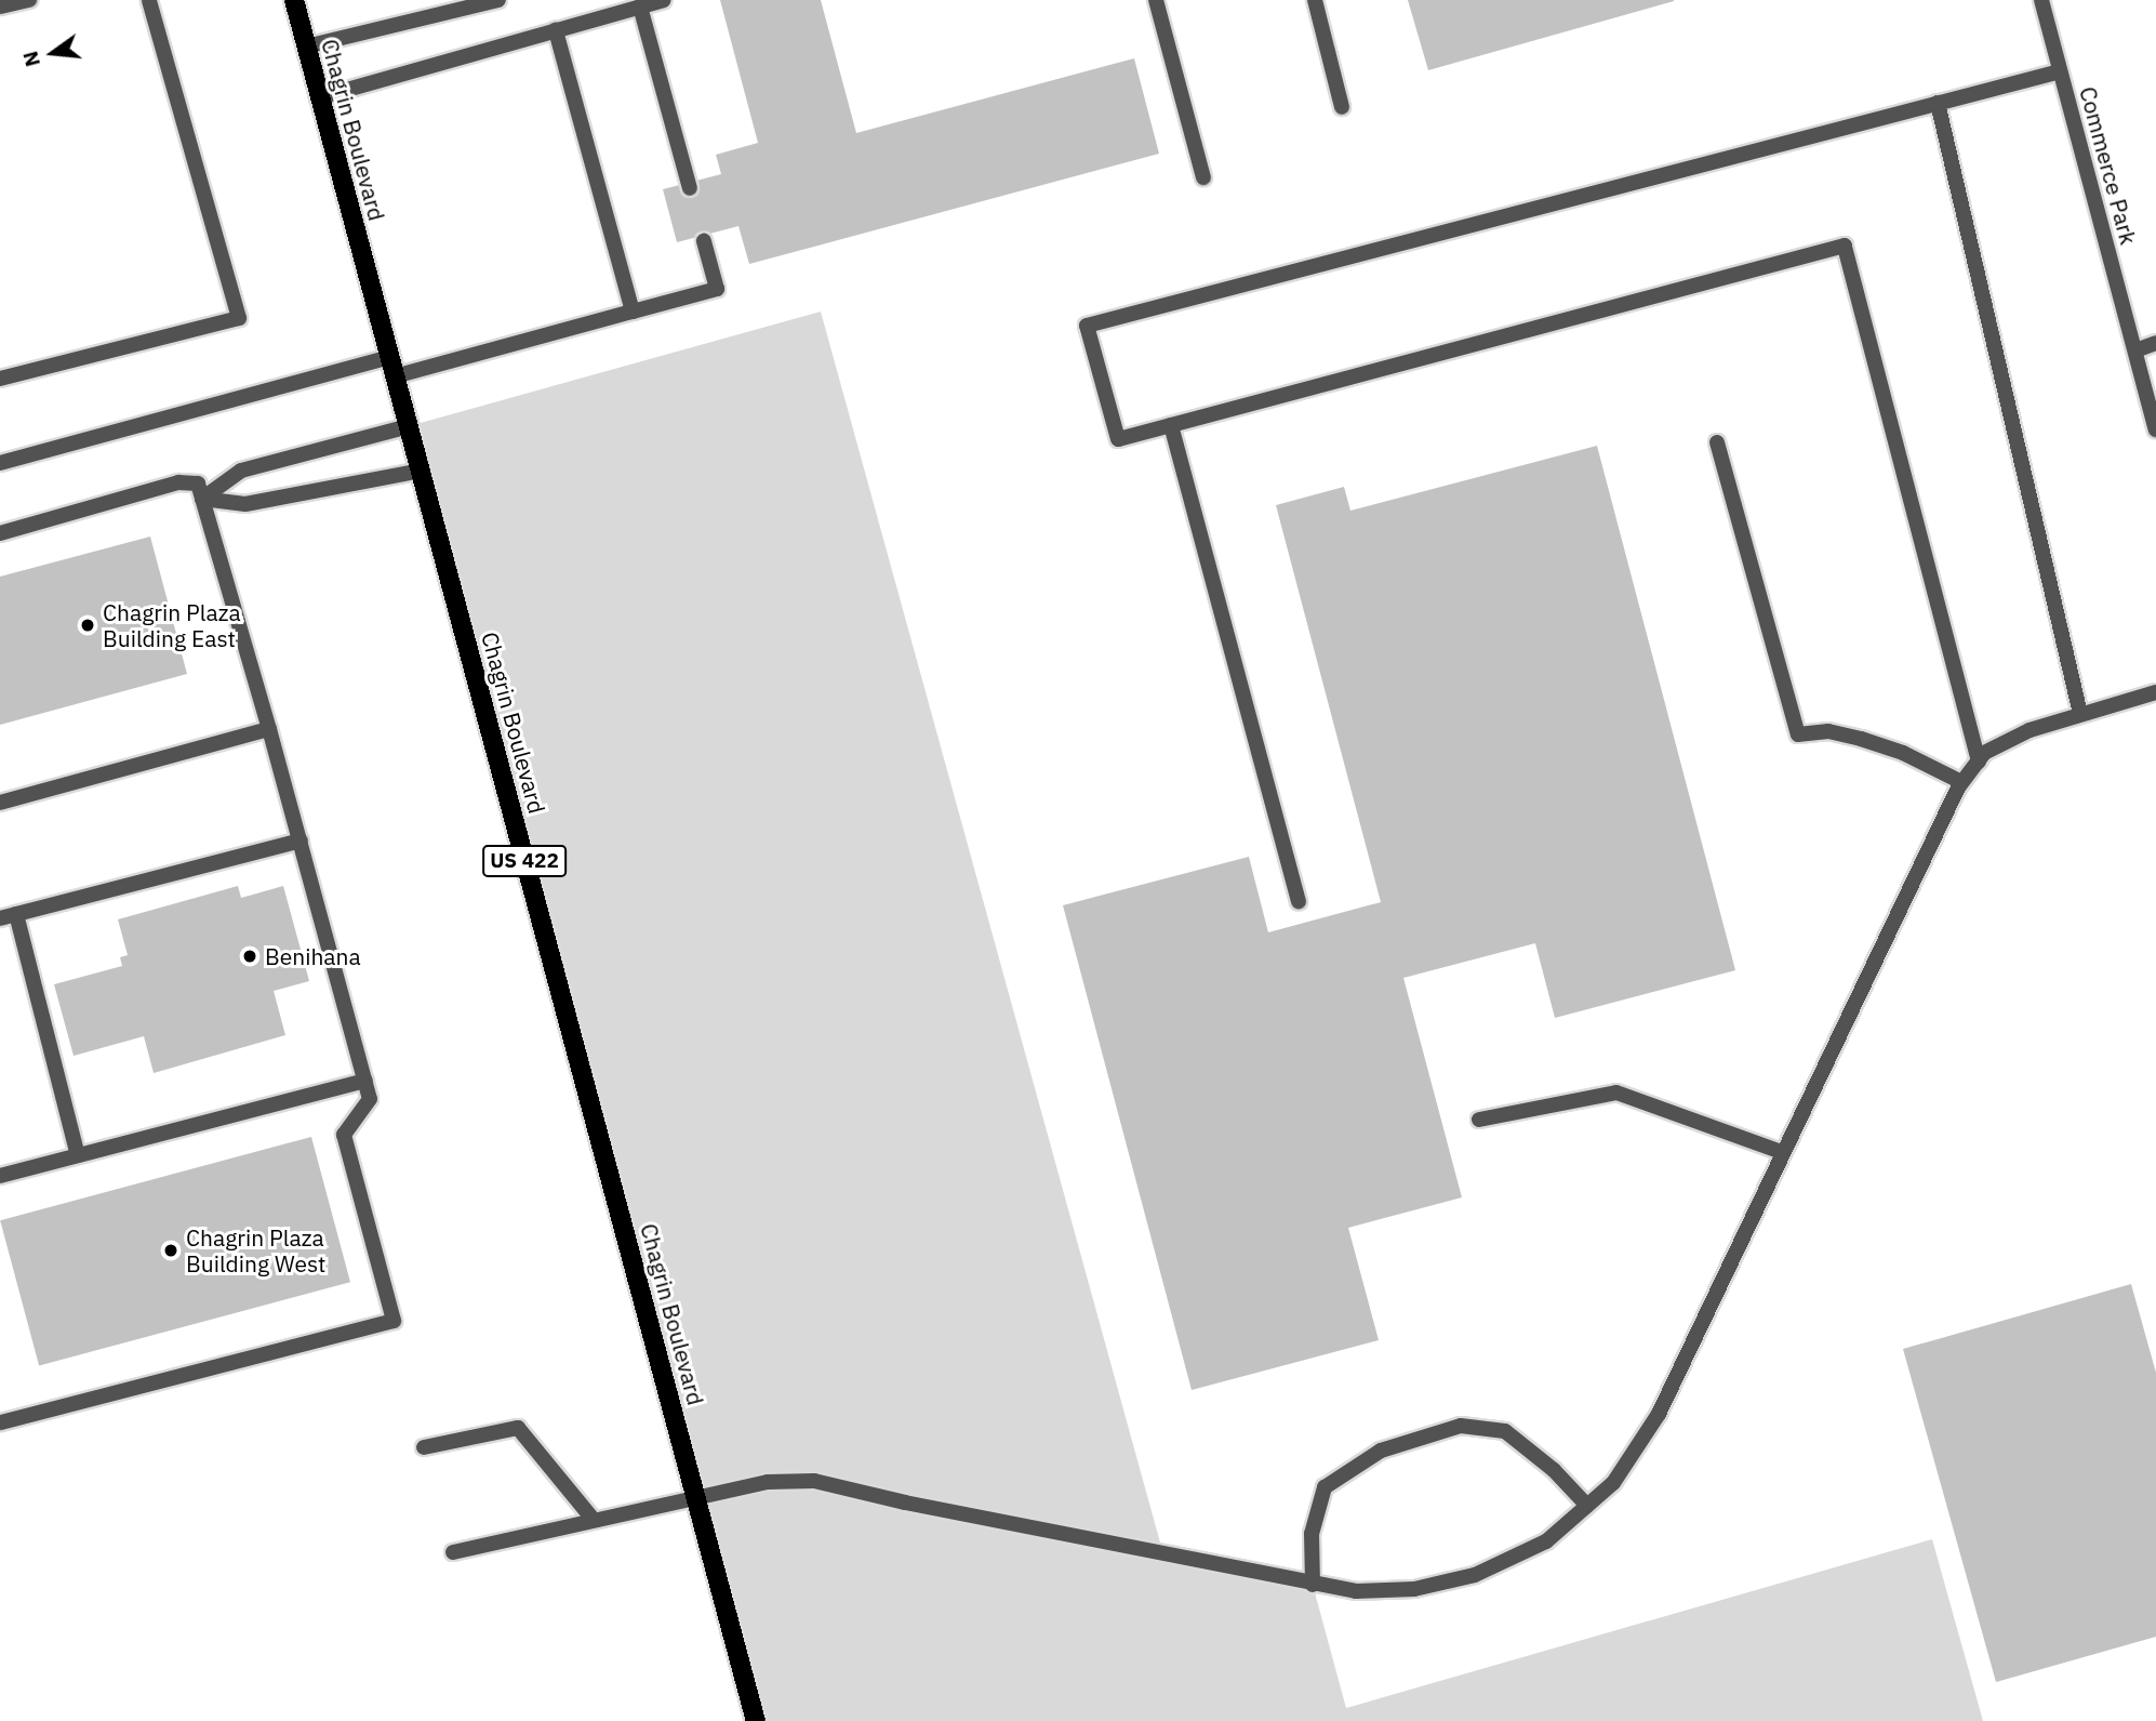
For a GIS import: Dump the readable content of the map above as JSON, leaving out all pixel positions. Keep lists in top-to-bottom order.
{
  "streets": {
    "main road": ["Chagrin Boulevard", "US 422"],
    "street": ["Commerce Park"]
  },
  "places": ["Chagrin Plaza Building East", "Benihana", "Chagrin Plaza Building West"],
  "north": "left"
}
